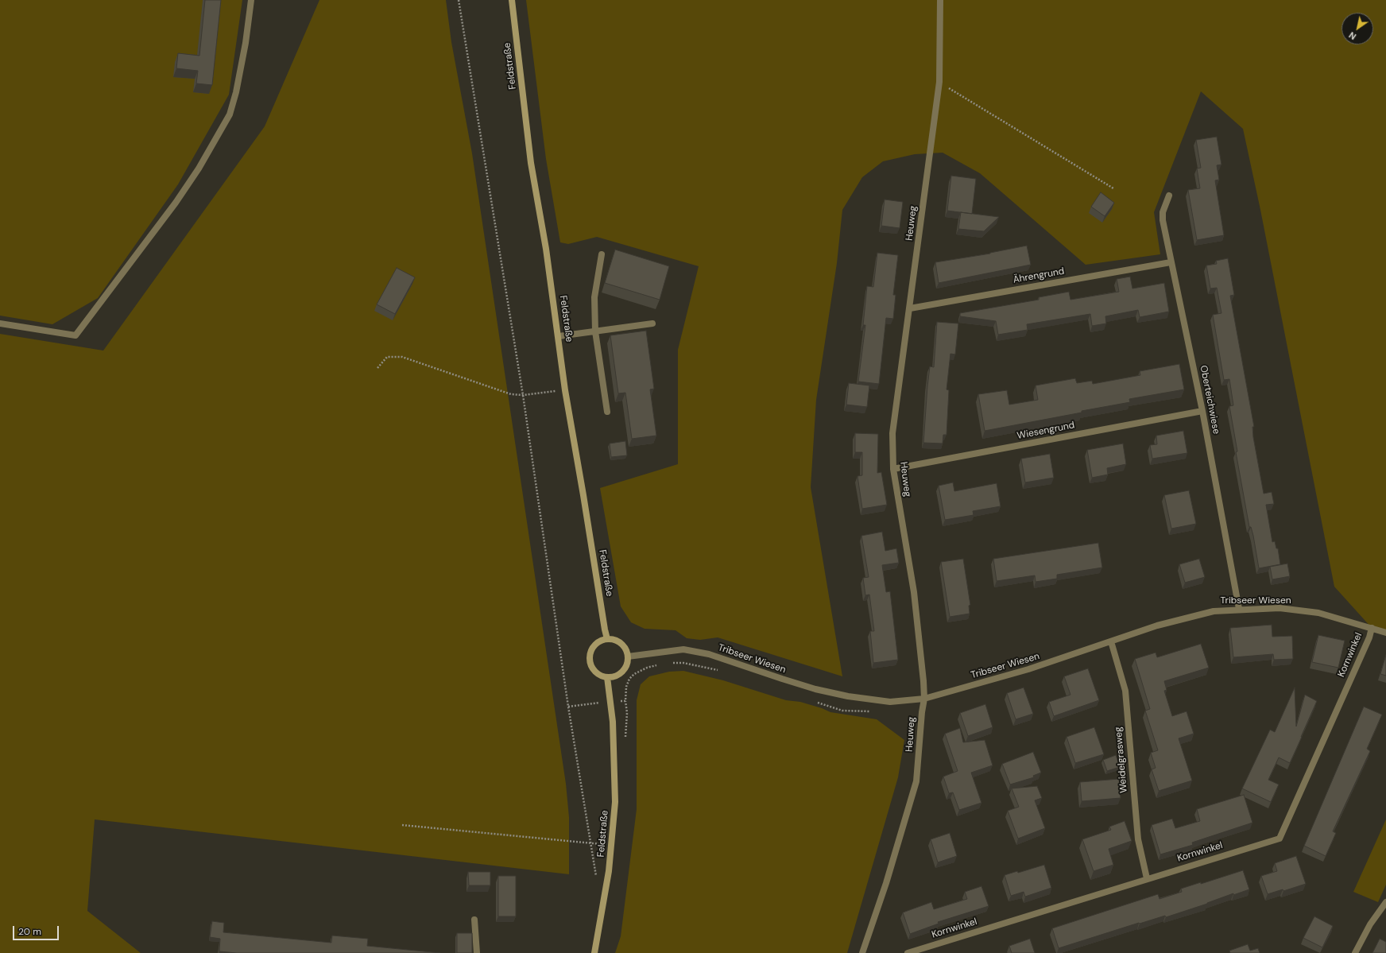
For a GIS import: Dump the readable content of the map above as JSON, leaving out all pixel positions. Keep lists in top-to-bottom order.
{
  "streets": {
    "main road": ["Feldstraße"],
    "street": [
      "Heuweg",
      "Ährengrund",
      "Oberteichwiese",
      "Wiesengrund",
      "Tribseer Wiesen",
      "Kornwinkel",
      "Weidelgrasweg"
    ]
  },
  "crossings": [
    ["Feldstraße", "Tribseer Wiesen"],
    ["Heuweg", "Ährengrund"],
    ["Heuweg", "Wiesengrund"],
    ["Heuweg", "Tribseer Wiesen"],
    ["Ährengrund", "Oberteichwiese"],
    ["Oberteichwiese", "Wiesengrund"],
    ["Oberteichwiese", "Tribseer Wiesen"],
    ["Tribseer Wiesen", "Kornwinkel"],
    ["Tribseer Wiesen", "Weidelgrasweg"],
    ["Kornwinkel", "Weidelgrasweg"]
  ],
  "scale_bar": "20 m",
  "north": "bottom left"
}
